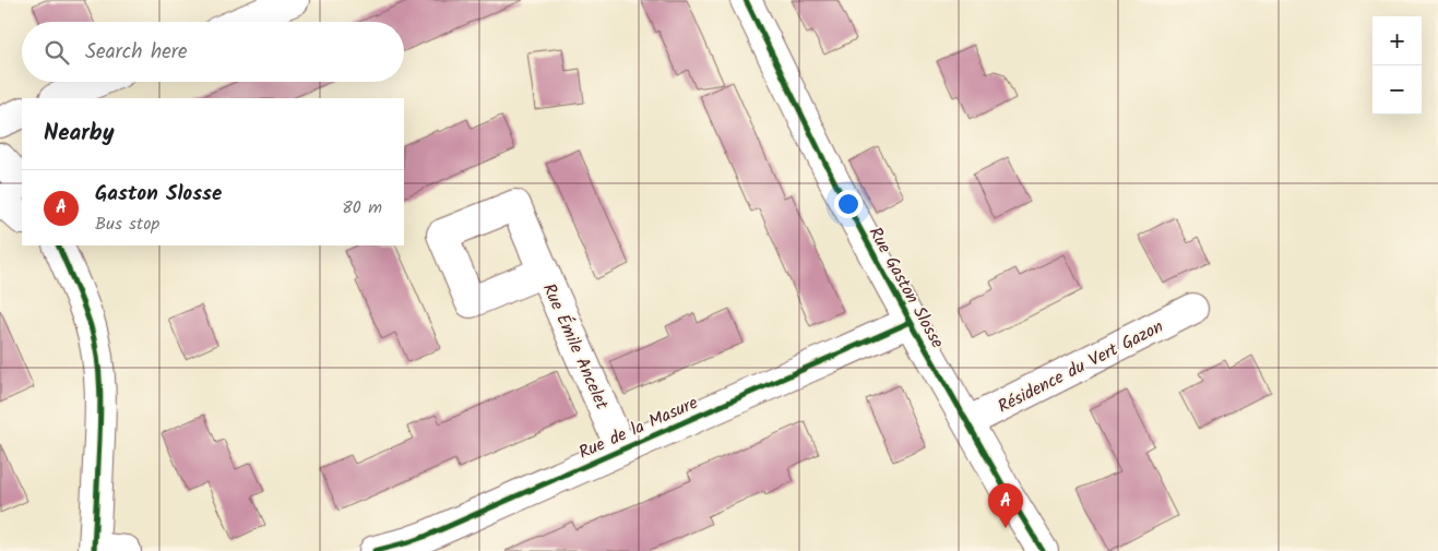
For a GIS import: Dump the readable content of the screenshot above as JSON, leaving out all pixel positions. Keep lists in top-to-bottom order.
{
  "streets": {
    "street": [
      "Rue Gaston Slosse",
      "Rue Émile Ancelet",
      "Résidence du Vert Gazon",
      "Rue de la Masure"
    ]
  },
  "crossings": [
    ["Rue Gaston Slosse", "Résidence du Vert Gazon"],
    ["Rue Gaston Slosse", "Rue de la Masure"],
    ["Rue Émile Ancelet", "Rue de la Masure"]
  ],
  "page": {
    "map_buttons": ["+", "−"],
    "search": "Search here",
    "heading": "Nearby",
    "list": [
      {
        "mark": "A",
        "name": "Gaston Slosse",
        "note": "Bus stop",
        "value": "80 m"
      }
    ],
    "pins": "A"
  }
}
